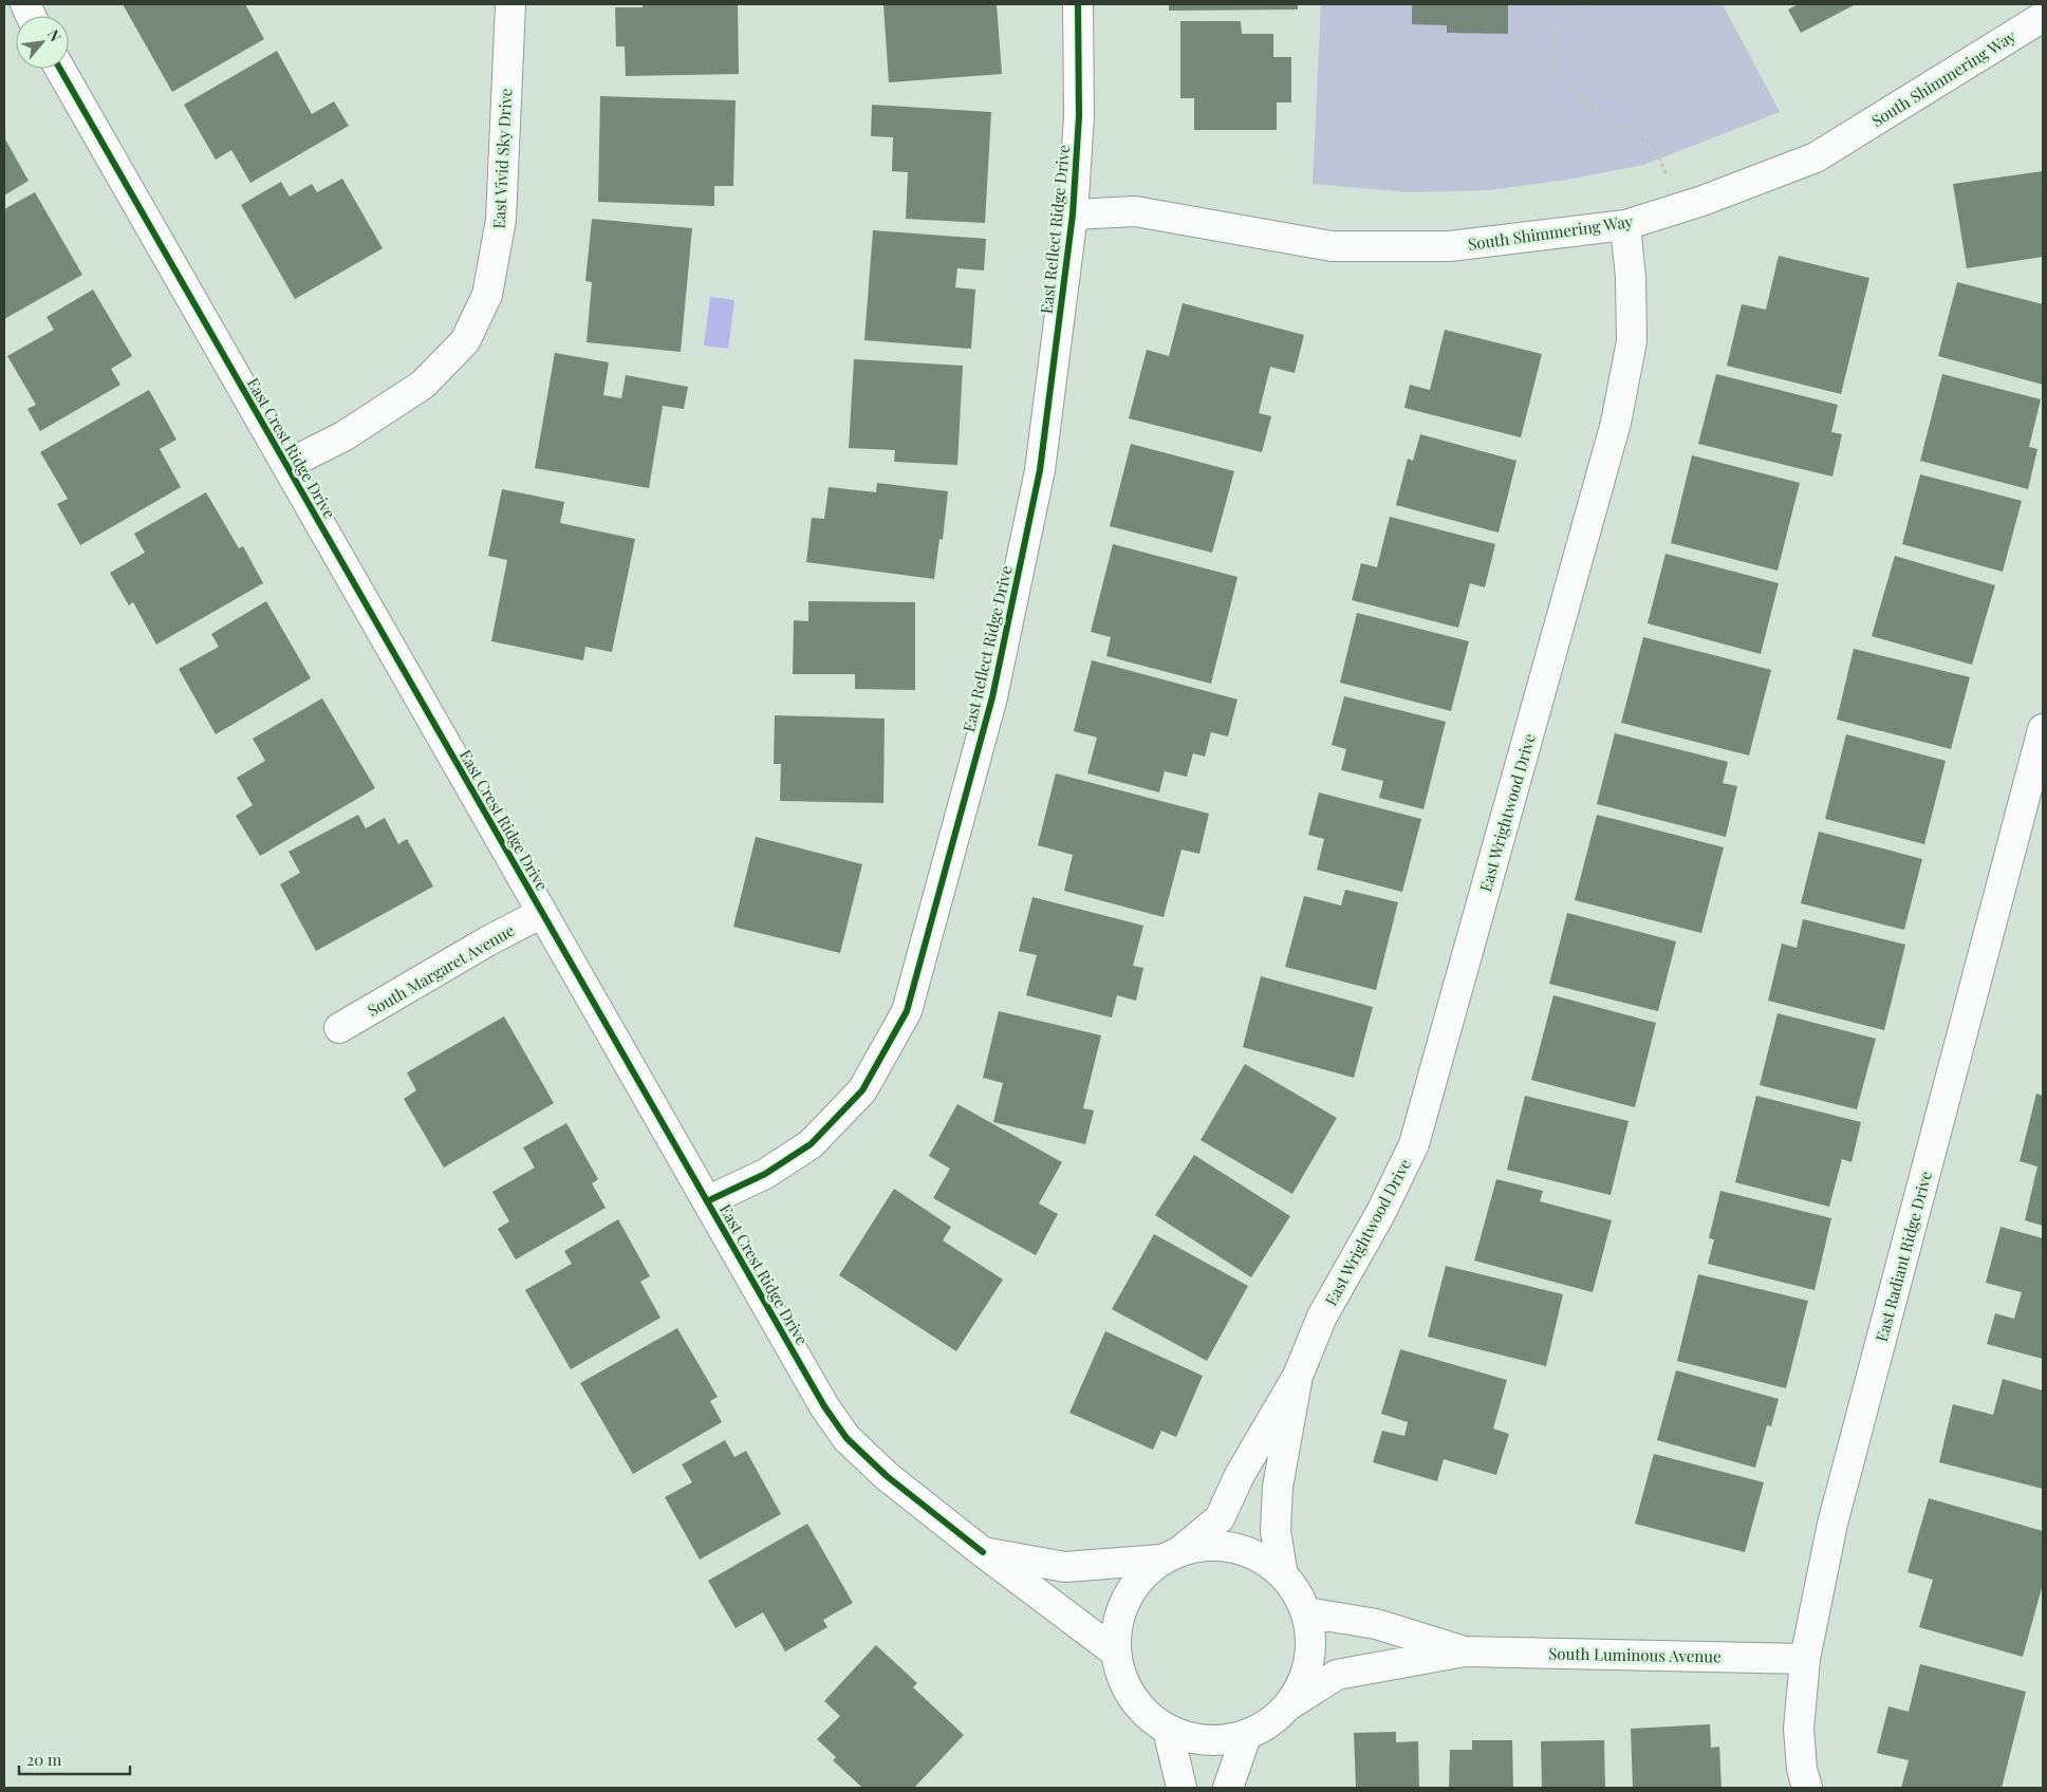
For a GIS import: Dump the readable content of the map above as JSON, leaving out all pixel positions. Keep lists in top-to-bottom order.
{
  "streets": {
    "street": [
      "South Shimmering Way",
      "East Vivid Sky Drive",
      "East Reflect Ridge Drive",
      "East Crest Ridge Drive",
      "East Wrightwood Drive",
      "South Margaret Avenue",
      "East Radiant Ridge Drive",
      "South Luminous Avenue"
    ]
  },
  "crossings": [
    ["South Shimmering Way", "East Reflect Ridge Drive"],
    ["South Shimmering Way", "East Wrightwood Drive"],
    ["East Vivid Sky Drive", "East Crest Ridge Drive"],
    ["East Reflect Ridge Drive", "East Crest Ridge Drive"],
    ["East Crest Ridge Drive", "East Wrightwood Drive"],
    ["East Crest Ridge Drive", "South Margaret Avenue"],
    ["East Wrightwood Drive", "South Luminous Avenue"],
    ["East Radiant Ridge Drive", "South Luminous Avenue"]
  ],
  "scale_bar": "20 m",
  "north": "top right"
}
